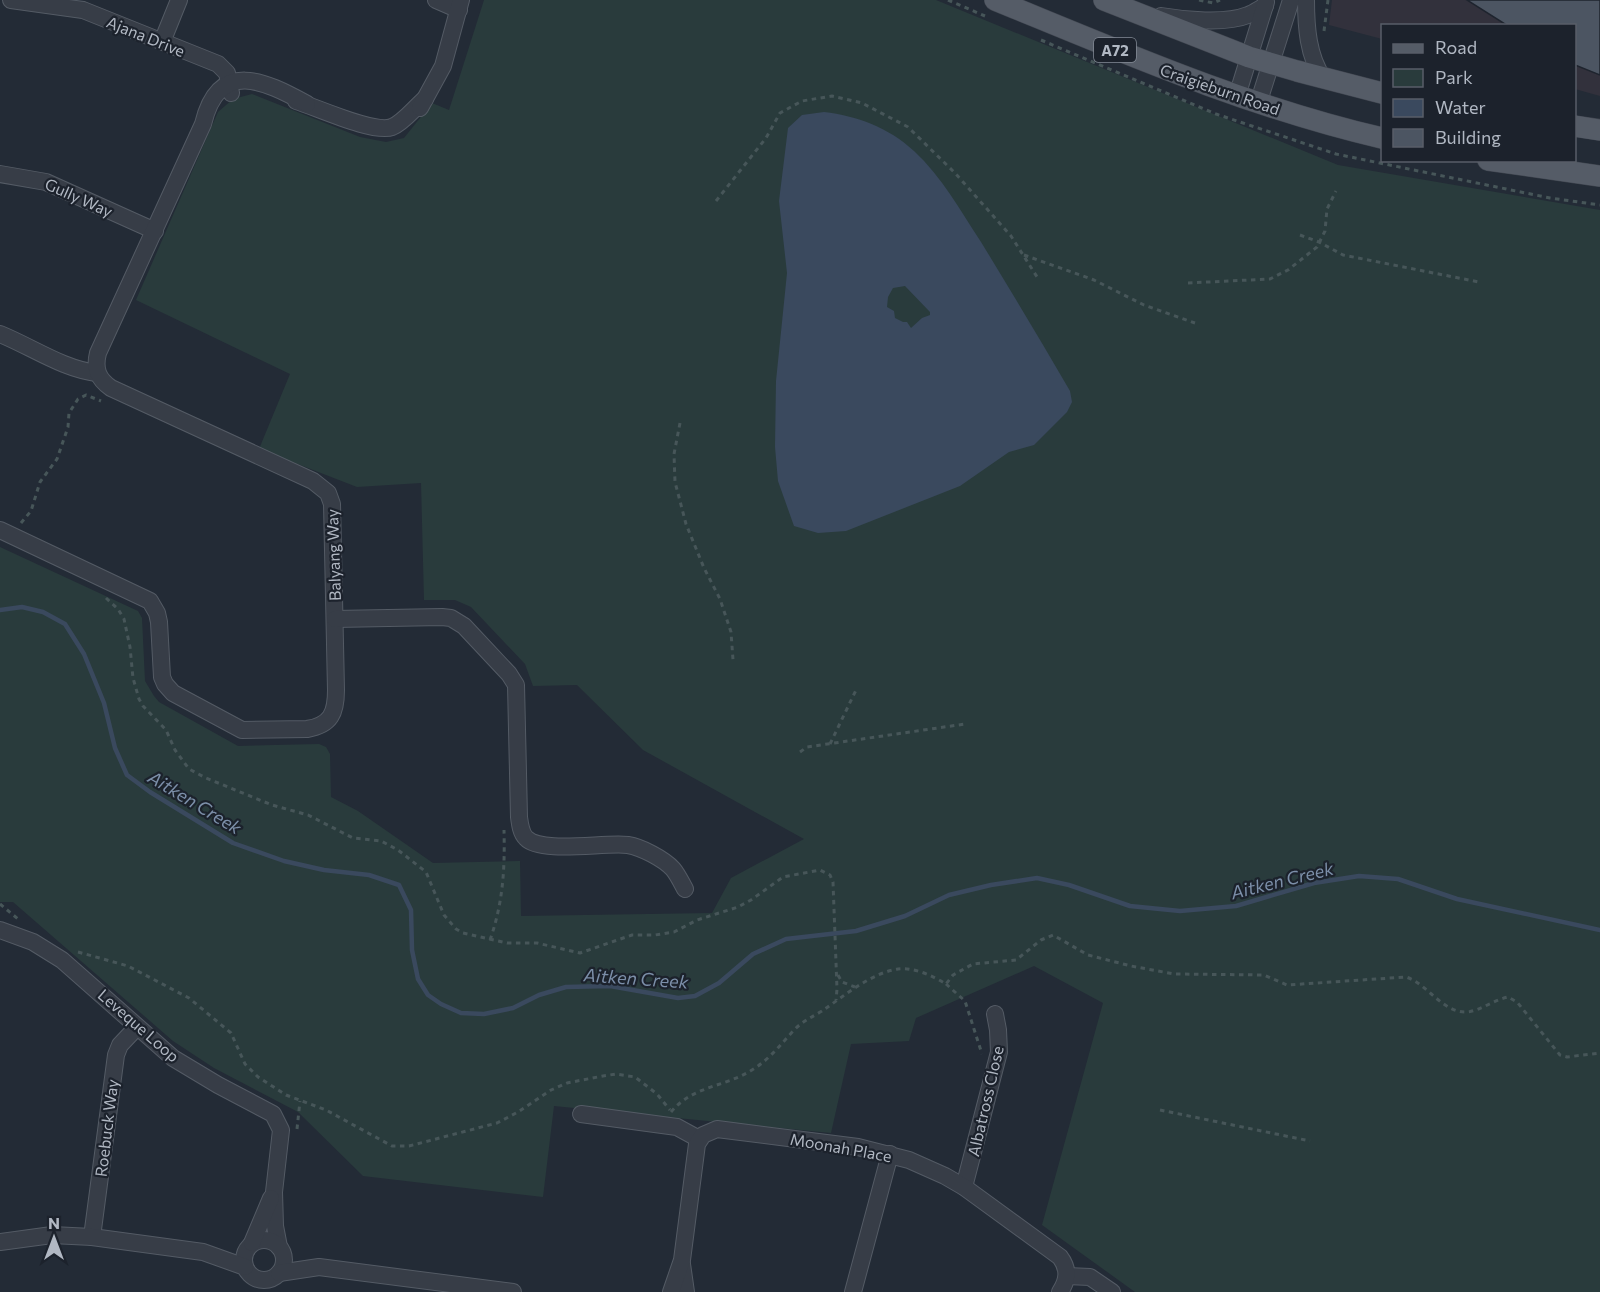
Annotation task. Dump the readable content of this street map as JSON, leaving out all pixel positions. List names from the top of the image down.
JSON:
{
  "streets": {
    "main road": ["A72", "Craigieburn Road"],
    "street": [
      "Ajana Drive",
      "Gully Way",
      "Balyang Way",
      "Leveque Loop",
      "Albatross Close",
      "Roebuck Way",
      "Moonah Place"
    ]
  },
  "crossings": [
    ["Leveque Loop", "Roebuck Way"],
    ["Albatross Close", "Moonah Place"]
  ],
  "water": ["Aitken Creek"],
  "legend": [
    "Road",
    "Park",
    "Water",
    "Building"
  ],
  "north": "top"
}
